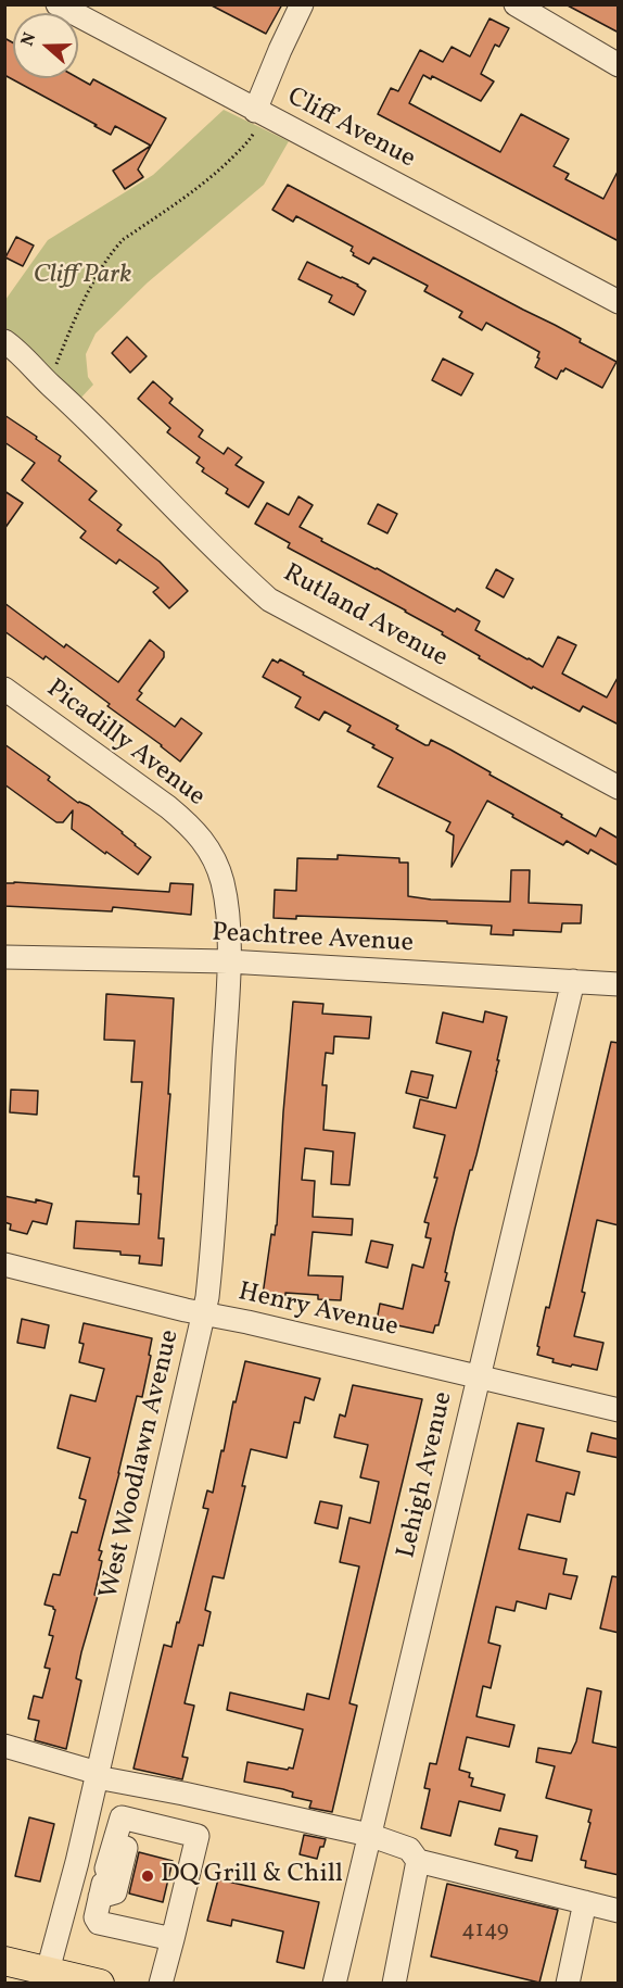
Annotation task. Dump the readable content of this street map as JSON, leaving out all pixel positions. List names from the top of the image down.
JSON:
{
  "streets": {
    "street": [
      "Cliff Avenue",
      "Rutland Avenue",
      "Picadilly Avenue",
      "Peachtree Avenue",
      "Henry Avenue",
      "West Woodlawn Avenue",
      "Lehigh Avenue"
    ]
  },
  "crossings": [
    ["Picadilly Avenue", "Peachtree Avenue"],
    ["Picadilly Avenue", "West Woodlawn Avenue"],
    ["Peachtree Avenue", "West Woodlawn Avenue"],
    ["Peachtree Avenue", "Lehigh Avenue"],
    ["Henry Avenue", "West Woodlawn Avenue"],
    ["Henry Avenue", "Lehigh Avenue"]
  ],
  "parks": ["Cliff Park"],
  "places": ["DQ Grill & Chill"],
  "house_numbers": ["4149"],
  "north": "left"
}
